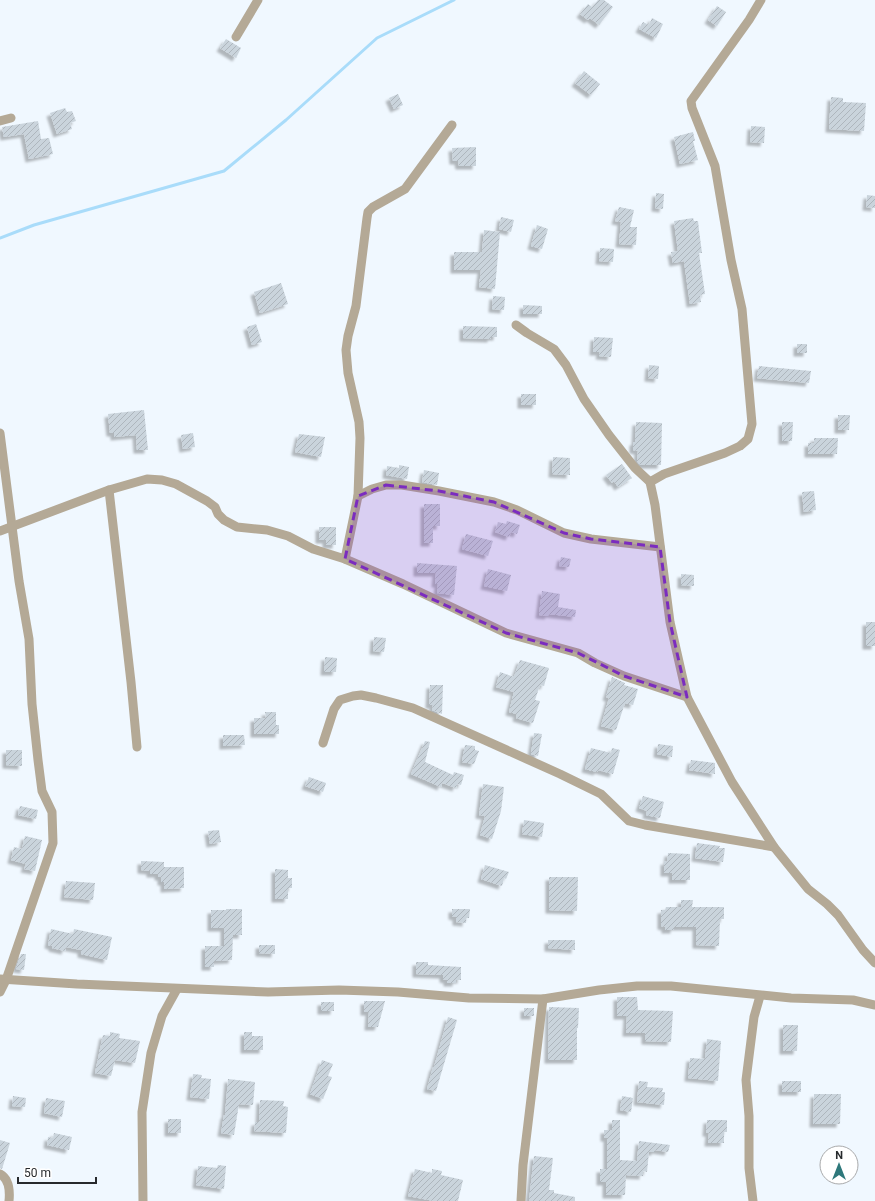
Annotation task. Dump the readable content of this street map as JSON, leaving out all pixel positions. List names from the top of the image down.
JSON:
{
  "scale_bar": "50 m",
  "north": "top"
}
